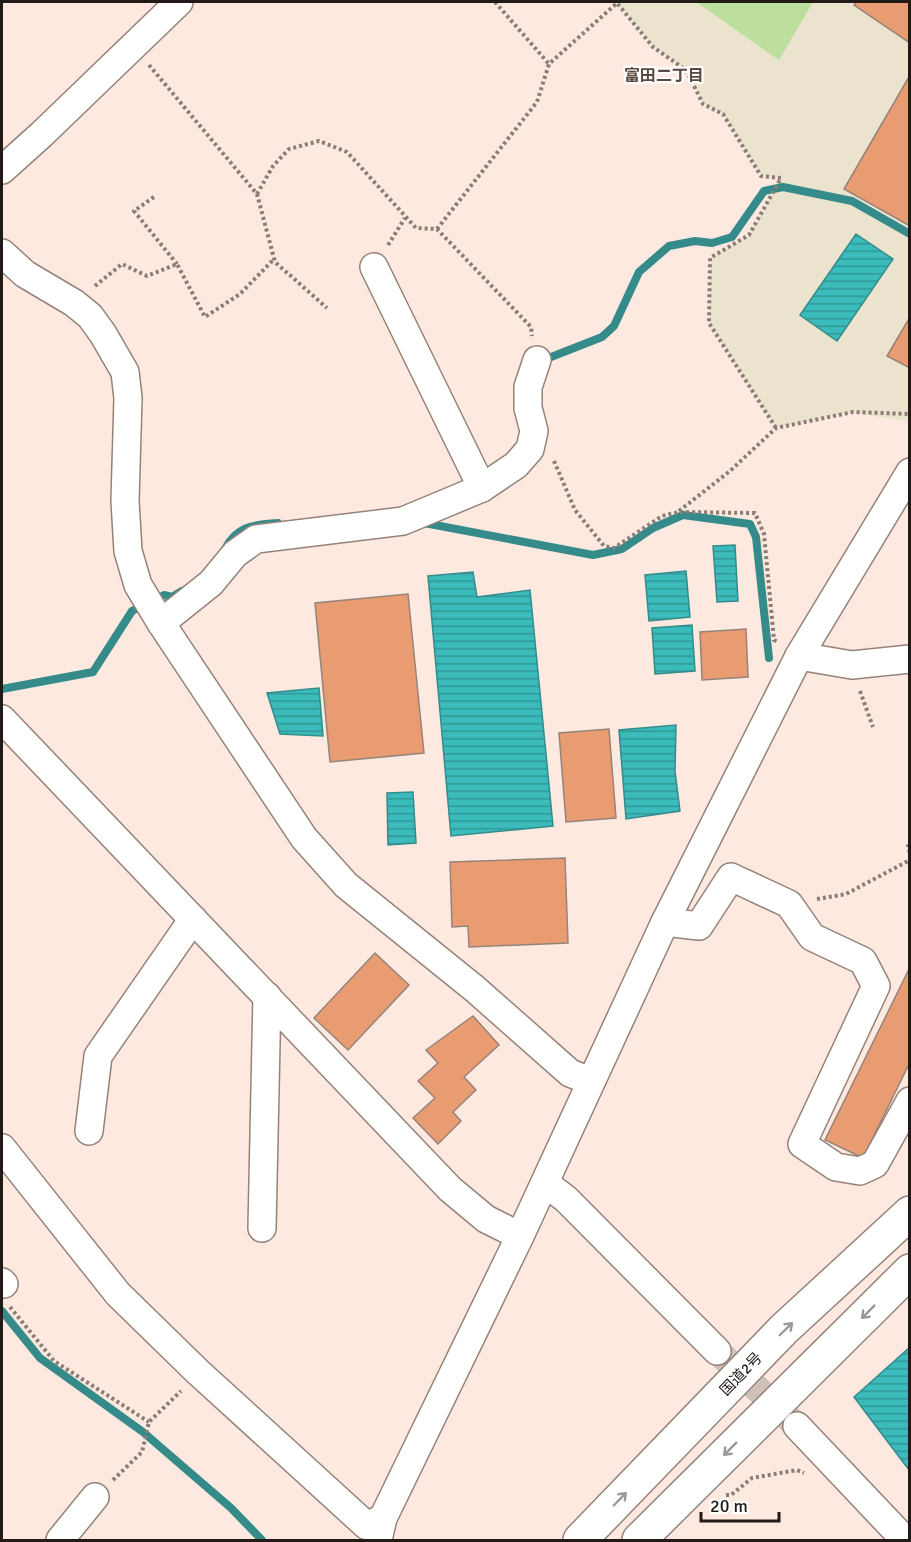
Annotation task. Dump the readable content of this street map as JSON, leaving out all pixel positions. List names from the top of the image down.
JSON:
{
  "streets": {
    "highway": ["国道2号"]
  },
  "districts": ["富田二丁目"],
  "scale_bar": "20 m"
}
